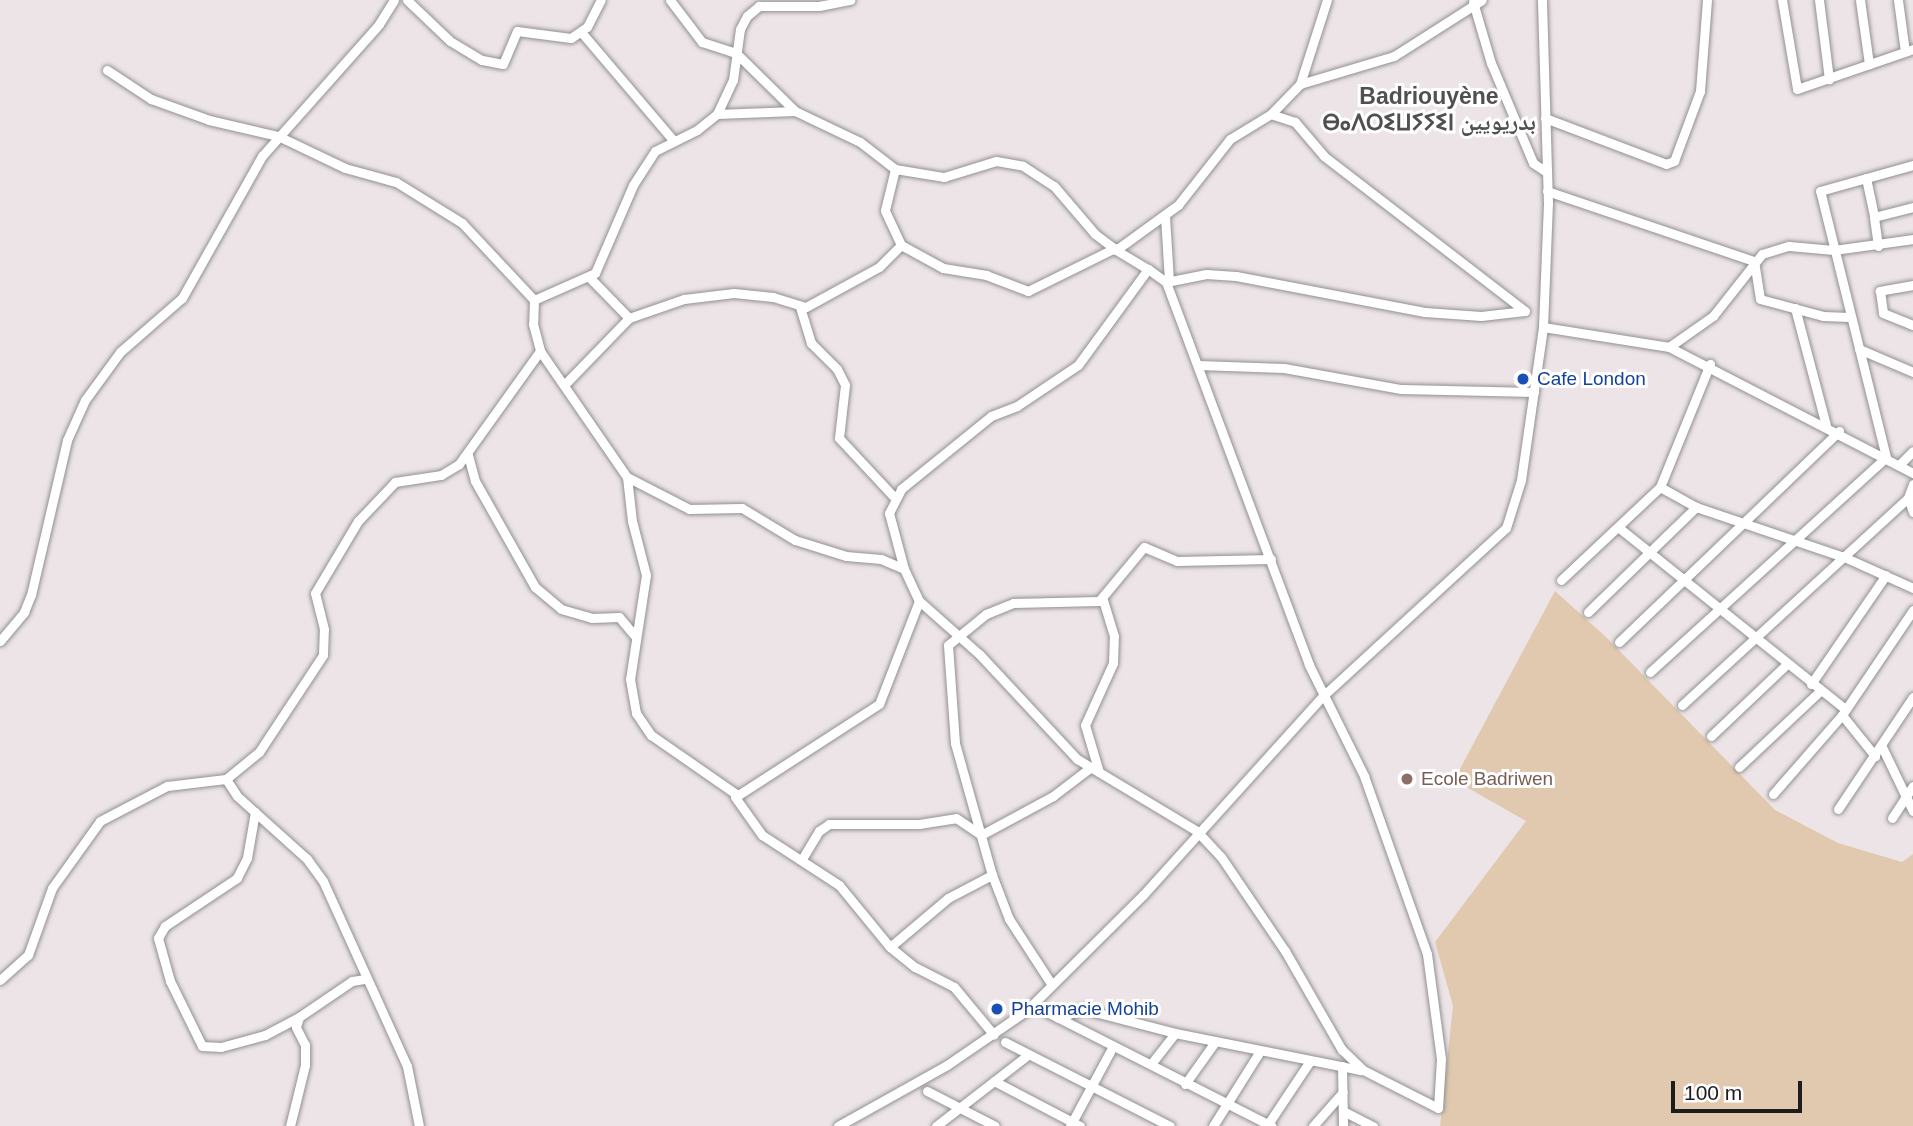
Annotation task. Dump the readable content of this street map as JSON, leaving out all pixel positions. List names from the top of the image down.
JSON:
{
  "districts": ["Badriouyène ⴱⴰⴷⵔⵉⵡⵢⵢⵉⵏ بدريويين"],
  "places": ["Cafe London", "Ecole Badriwen", "Pharmacie Mohib"],
  "scale_bar": "100 m"
}
